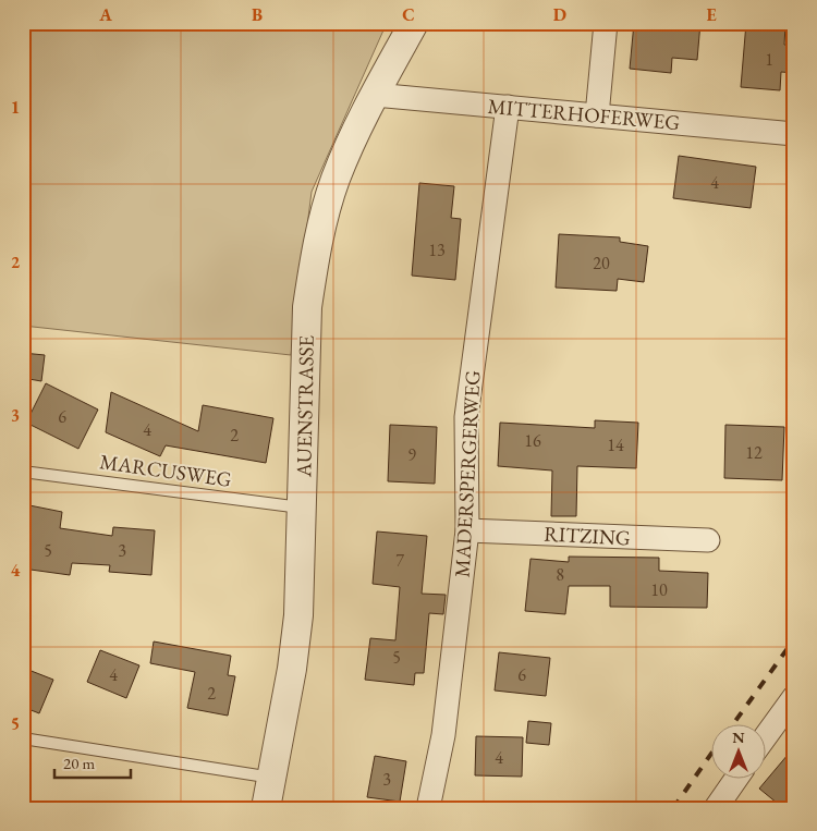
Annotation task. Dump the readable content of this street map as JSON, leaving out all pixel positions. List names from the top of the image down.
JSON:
{
  "streets": {
    "street": [
      "MITTERHOFERWEG",
      "AUENSTRASSE",
      "MADERSPERGERWEG",
      "RITZING"
    ],
    "lane": ["MARCUSWEG"]
  },
  "crossings": [
    ["MITTERHOFERWEG", "AUENSTRASSE"],
    ["MITTERHOFERWEG", "MADERSPERGERWEG"],
    ["AUENSTRASSE", "MARCUSWEG"],
    ["MADERSPERGERWEG", "RITZING"]
  ],
  "house_numbers": [
    "1",
    "4",
    "13",
    "20",
    "6",
    "4",
    "2",
    "16",
    "14",
    "12",
    "9",
    "5",
    "3",
    "7",
    "8",
    "10",
    "5",
    "4",
    "6",
    "2",
    "4",
    "3"
  ],
  "scale_bar": "20 m",
  "north": "top",
  "grid": {
    "columns": [
      "A",
      "B",
      "C",
      "D",
      "E"
    ],
    "rows": [
      "1",
      "2",
      "3",
      "4",
      "5"
    ]
  }
}
